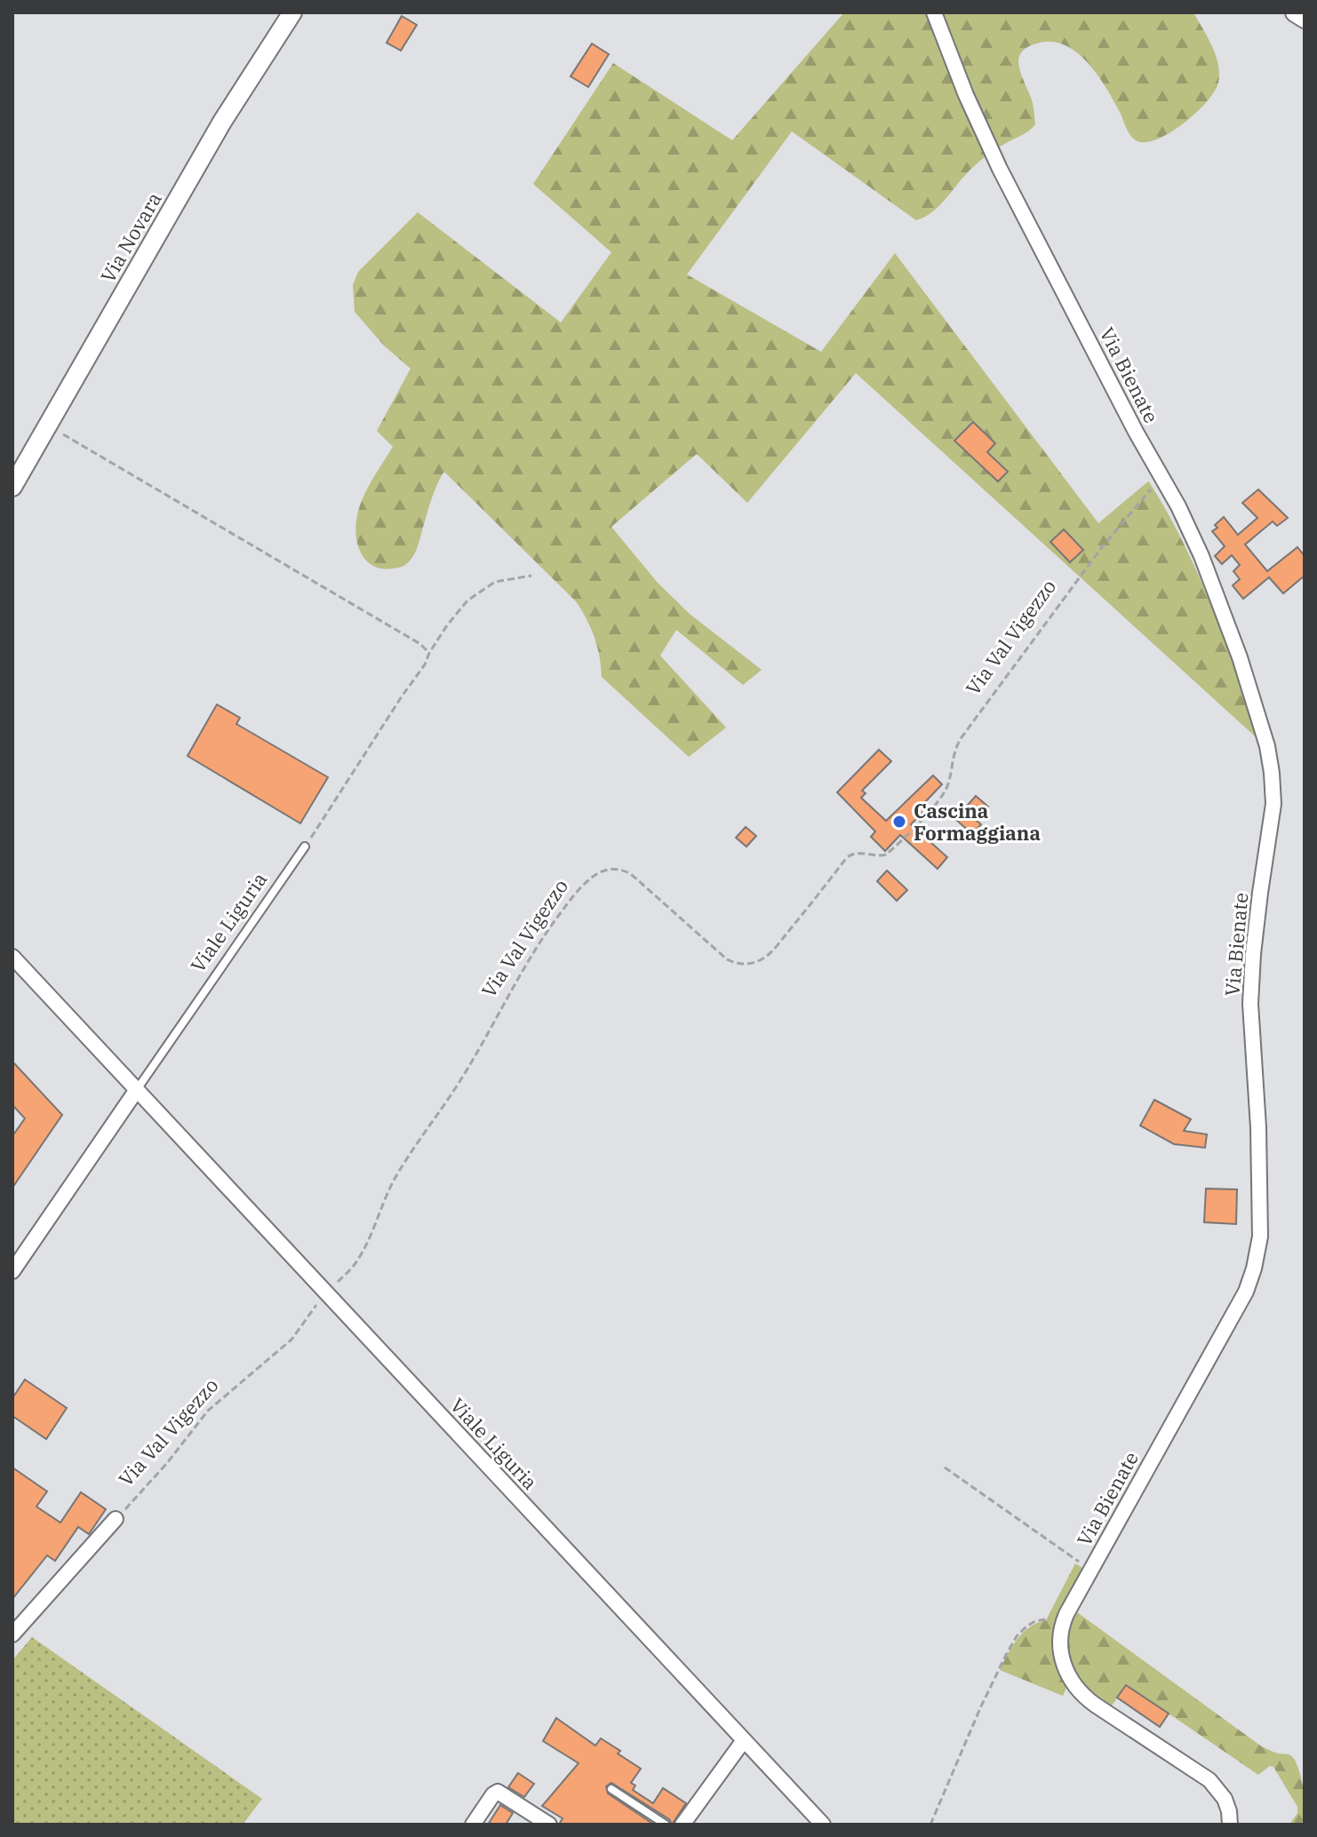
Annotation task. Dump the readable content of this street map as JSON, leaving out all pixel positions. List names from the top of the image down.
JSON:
{
  "streets": {
    "street": ["Via Novara", "Via Bienate", "Viale Liguria"],
    "path": ["Via Val Vigezzo"]
  },
  "crossings": [
    ["Via Bienate", "Via Val Vigezzo"],
    ["Via Val Vigezzo", "Viale Liguria"]
  ],
  "places": ["Cascina Formaggiana"]
}
